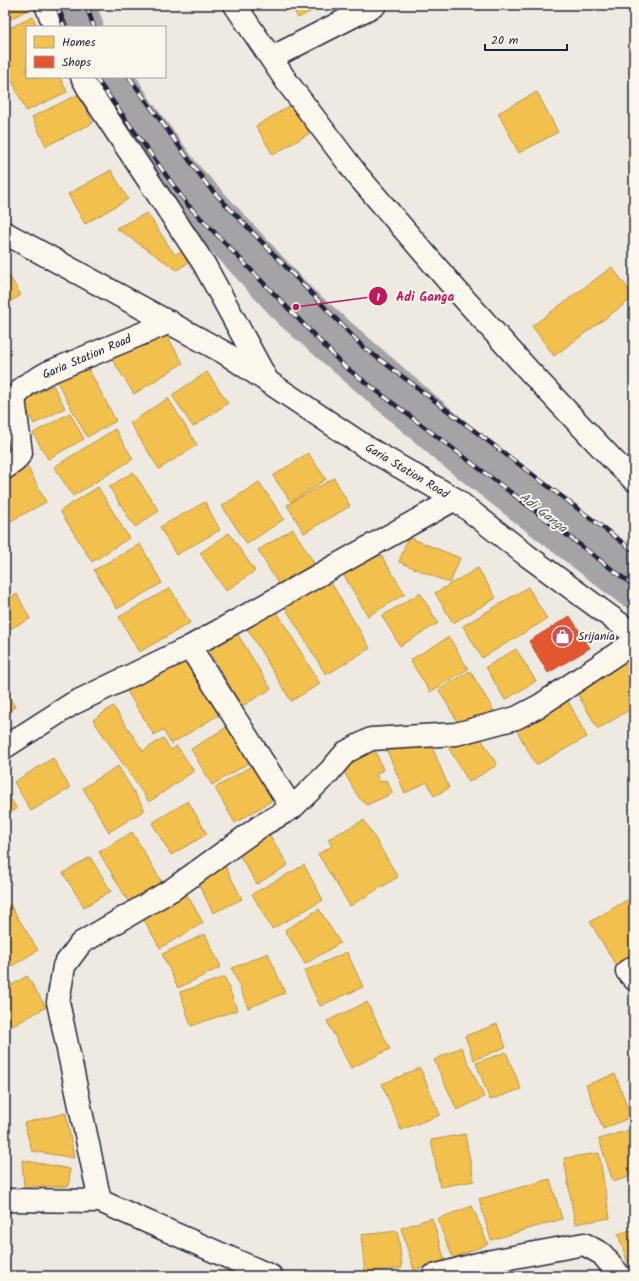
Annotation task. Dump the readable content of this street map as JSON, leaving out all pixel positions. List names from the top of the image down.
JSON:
{
  "streets": {
    "street": ["Garia Station Road"]
  },
  "water": ["Adi Ganga"],
  "places": {
    "other": ["Adi Ganga"],
    "shop": ["Srijania"]
  },
  "legend": ["Homes", "Shops"],
  "scale_bar": "20 m"
}
